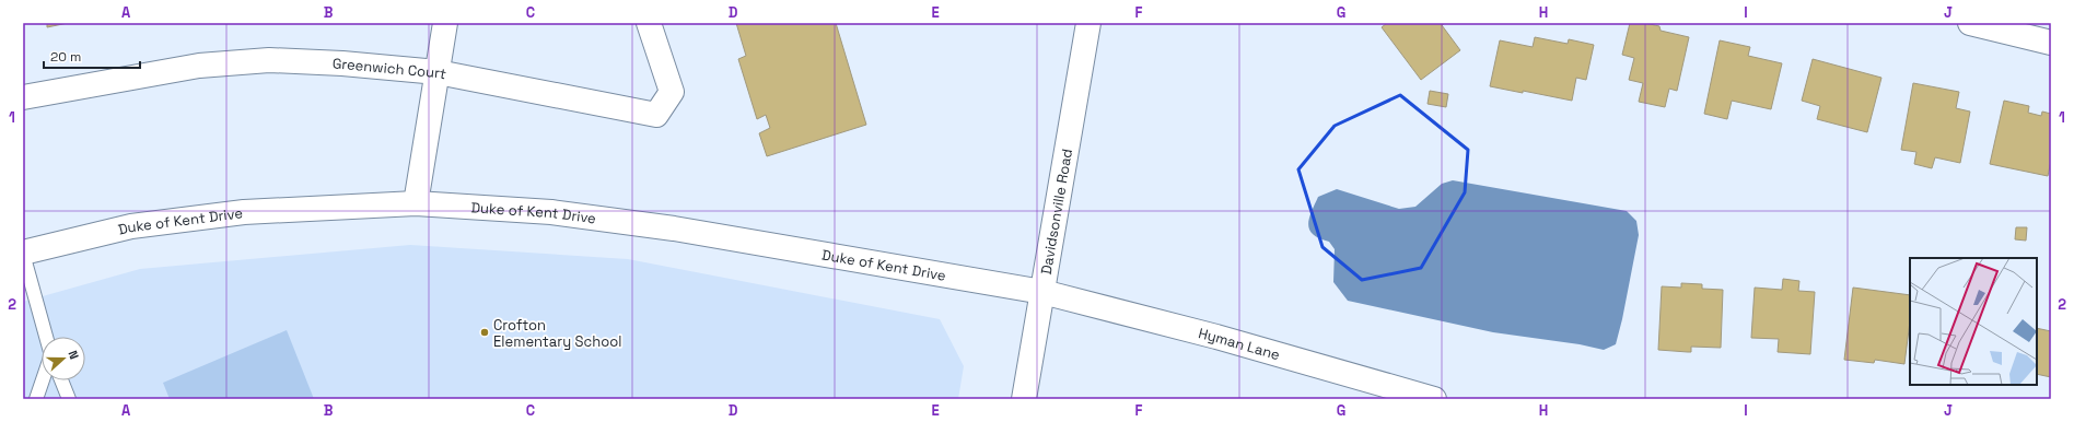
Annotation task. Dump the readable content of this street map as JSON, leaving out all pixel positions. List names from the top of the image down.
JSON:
{
  "streets": {
    "street": [
      "Greenwich Court",
      "Davidsonville Road",
      "Duke of Kent Drive",
      "Hyman Lane"
    ]
  },
  "crossings": [
    ["Davidsonville Road", "Duke of Kent Drive"],
    ["Davidsonville Road", "Hyman Lane"],
    ["Duke of Kent Drive", "Hyman Lane"]
  ],
  "places": ["Crofton Elementary School"],
  "scale_bar": "20 m",
  "north": "right",
  "grid": {
    "columns": [
      "A",
      "B",
      "C",
      "D",
      "E",
      "F",
      "G",
      "H",
      "I",
      "J"
    ],
    "rows": ["1", "2"]
  }
}
